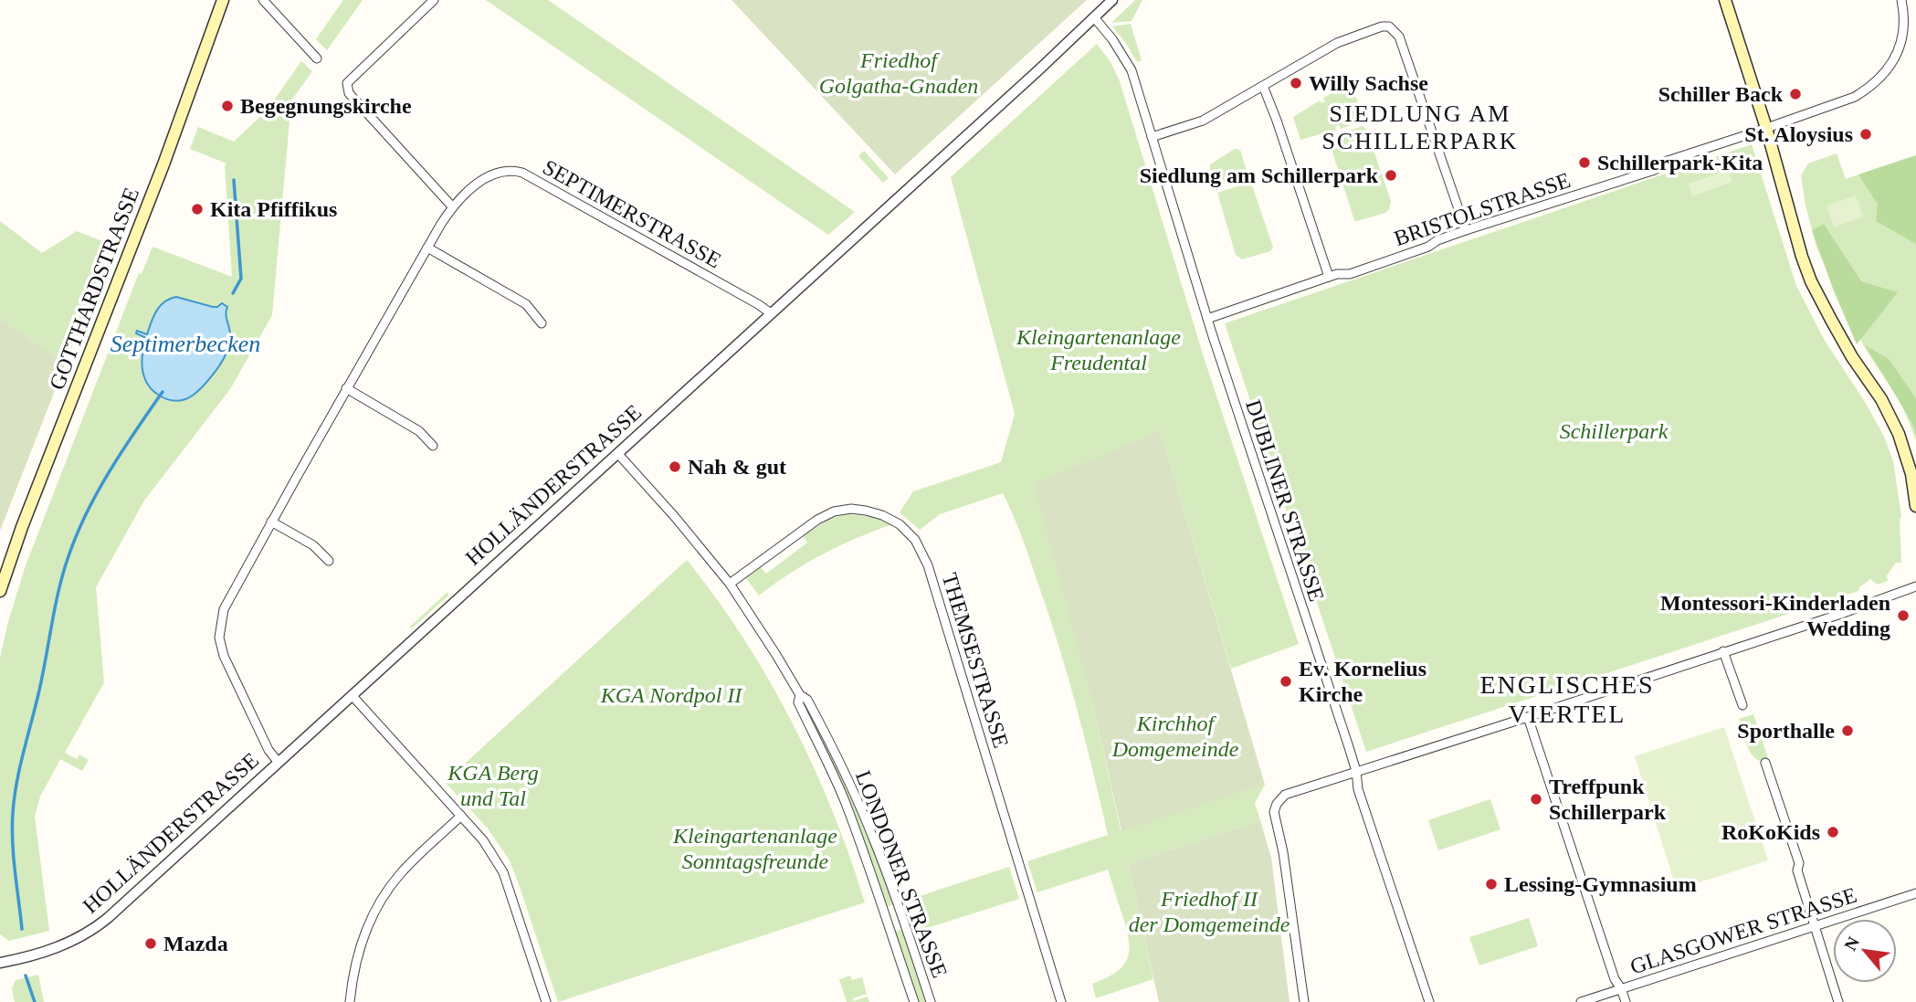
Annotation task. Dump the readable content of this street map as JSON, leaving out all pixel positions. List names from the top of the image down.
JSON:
{
  "streets": {
    "main road": ["GOTTHARDSTRASSE"],
    "street": [
      "BRISTOLSTRASSE",
      "SEPTIMERSTRASSE",
      "HOLLÄNDERSTRASSE",
      "DUBLINER STRASSE",
      "THEMSESTRASSE",
      "LONDONER STRASSE",
      "GLASGOWER STRASSE"
    ]
  },
  "crossings": [
    ["BRISTOLSTRASSE", "DUBLINER STRASSE"],
    ["SEPTIMERSTRASSE", "HOLLÄNDERSTRASSE"],
    ["HOLLÄNDERSTRASSE", "DUBLINER STRASSE"],
    ["HOLLÄNDERSTRASSE", "LONDONER STRASSE"],
    ["THEMSESTRASSE", "LONDONER STRASSE"]
  ],
  "districts": ["SIEDLUNG AM SCHILLERPARK", "ENGLISCHES VIERTEL"],
  "water": ["Septimerbecken"],
  "parks": [
    "Friedhof Golgatha-Gnaden",
    "Kleingartenanlage Freudental",
    "Schillerpark",
    "KGA Nordpol II",
    "Kirchhof Domgemeinde",
    "KGA Berg und Tal",
    "Kleingartenanlage Sonntagsfreunde",
    "Friedhof II der Domgemeinde"
  ],
  "places": [
    "Willy Sachse",
    "Schiller Back",
    "Begegnungskirche",
    "St. Aloysius",
    "Schillerpark-Kita",
    "Siedlung am Schillerpark",
    "Kita Pfiffikus",
    "Nah & gut",
    "Montessori-Kinderladen Wedding",
    "Ev. Kornelius Kirche",
    "Sporthalle",
    "Treffpunk Schillerpark",
    "RoKoKids",
    "Lessing-Gymnasium",
    "Mazda"
  ],
  "north": "top left"
}
